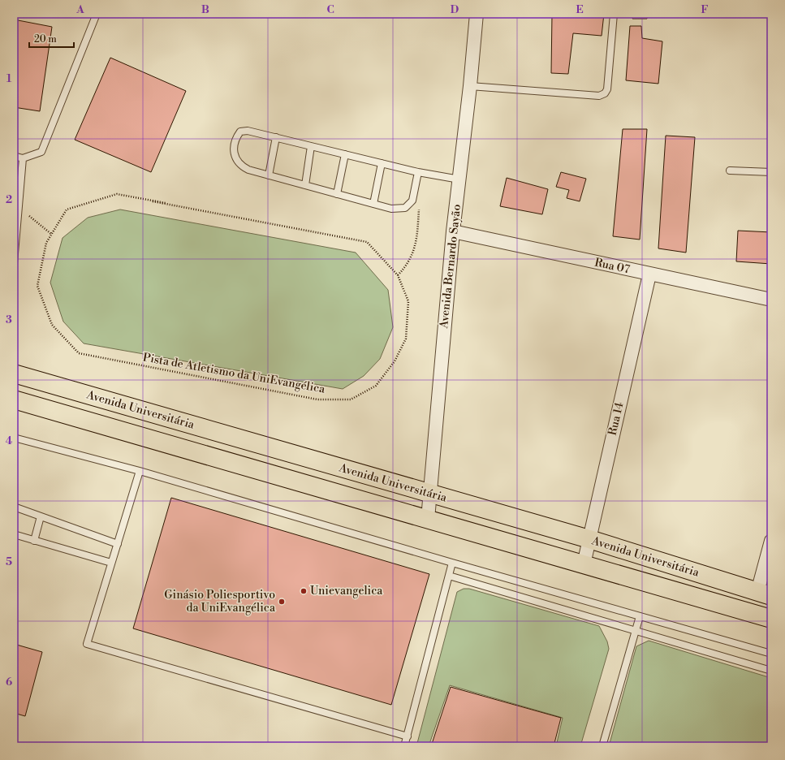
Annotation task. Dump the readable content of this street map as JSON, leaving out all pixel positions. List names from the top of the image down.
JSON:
{
  "streets": {
    "main road": ["Avenida Universitária"],
    "street": ["Avenida Bernardo Sayão", "Rua 07", "Rua 14"],
    "path": ["Pista de Atletismo da UniEvangélica"]
  },
  "crossings": [
    ["Avenida Bernardo Sayão", "Rua 07"],
    ["Avenida Bernardo Sayão", "Avenida Universitária"],
    ["Rua 07", "Rua 14"],
    ["Avenida Universitária", "Rua 14"]
  ],
  "places": ["Unievangelica", "Ginásio Poliesportivo da UniEvangélica"],
  "scale_bar": "20 m",
  "grid": {
    "columns": [
      "A",
      "B",
      "C",
      "D",
      "E",
      "F"
    ],
    "rows": [
      "1",
      "2",
      "3",
      "4",
      "5",
      "6"
    ]
  }
}
